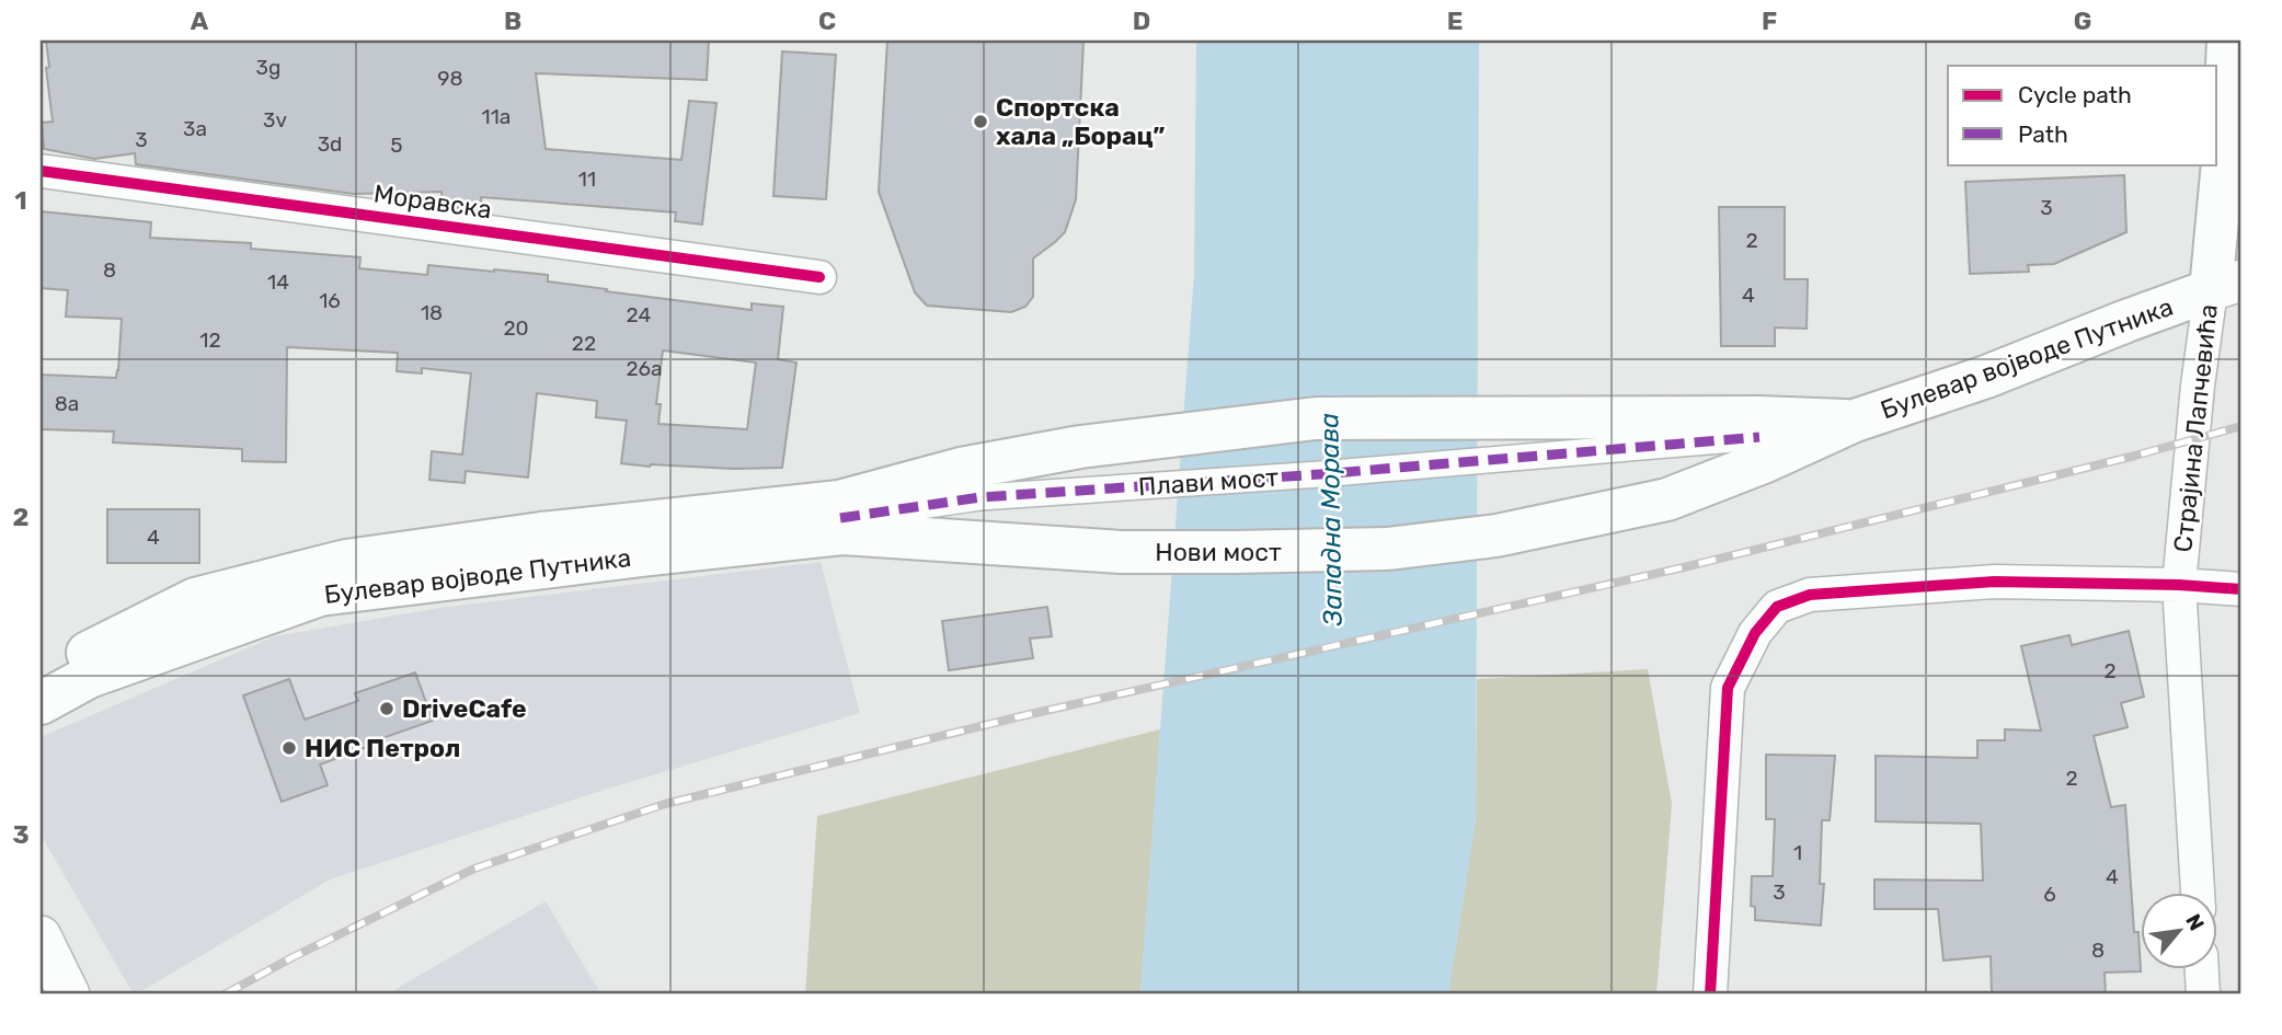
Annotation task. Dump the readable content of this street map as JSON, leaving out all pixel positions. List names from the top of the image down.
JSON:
{
  "streets": {
    "main road": ["Булевар војводе Путника", "Страјина Лапчевића", "Нови мост"],
    "street": ["Моравска", "Плави мост"]
  },
  "crossings": [
    ["Булевар војводе Путника", "Страјина Лапчевића"],
    ["Булевар војводе Путника", "Плави мост"],
    ["Булевар војводе Путника", "Нови мост"],
    ["Плави мост", "Нови мост"]
  ],
  "water": ["Западна Морава"],
  "places": ["Спортска хала „Борац”", "DriveCafe", "НИС Петрол"],
  "house_numbers": [
    "3g",
    "98",
    "11a",
    "3v",
    "3a",
    "3",
    "3d",
    "5",
    "11",
    "3",
    "2",
    "8",
    "14",
    "4",
    "16",
    "18",
    "24",
    "20",
    "12",
    "22",
    "26a",
    "8a",
    "4",
    "2",
    "2",
    "1",
    "4",
    "3",
    "6",
    "8"
  ],
  "legend": ["Cycle path", "Path"],
  "north": "top right",
  "grid": {
    "columns": [
      "A",
      "B",
      "C",
      "D",
      "E",
      "F",
      "G"
    ],
    "rows": ["1", "2", "3"]
  }
}
